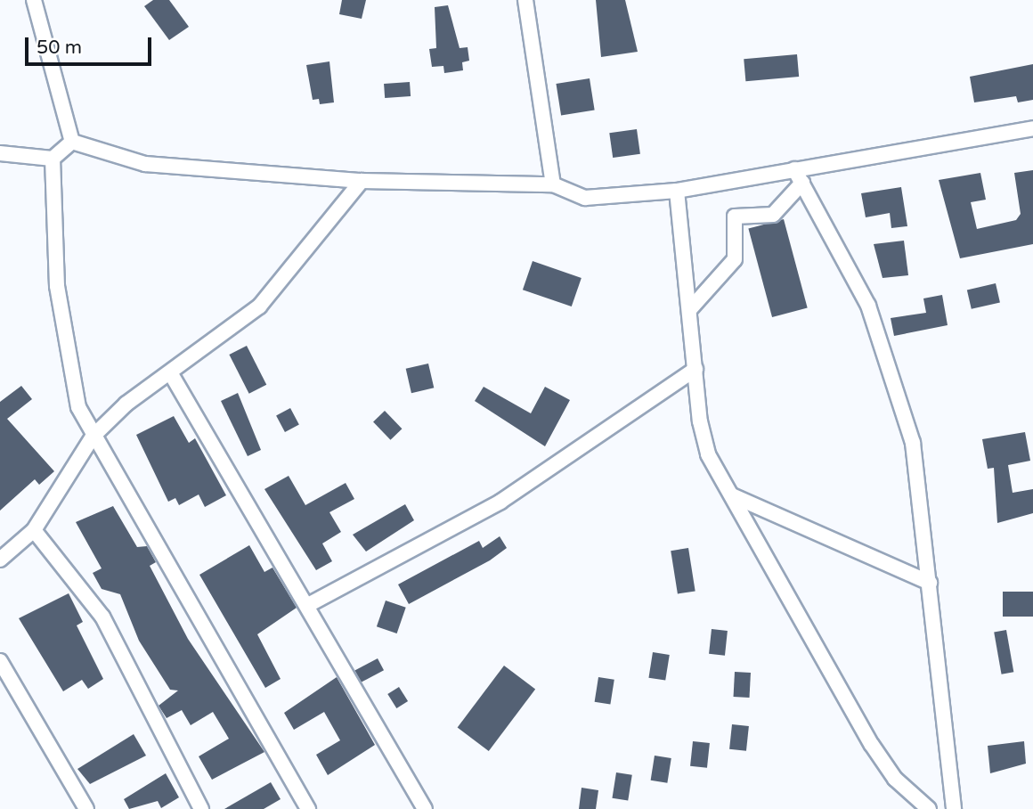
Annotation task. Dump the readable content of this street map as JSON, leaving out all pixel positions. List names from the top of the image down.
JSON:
{
  "scale_bar": "50 m"
}
